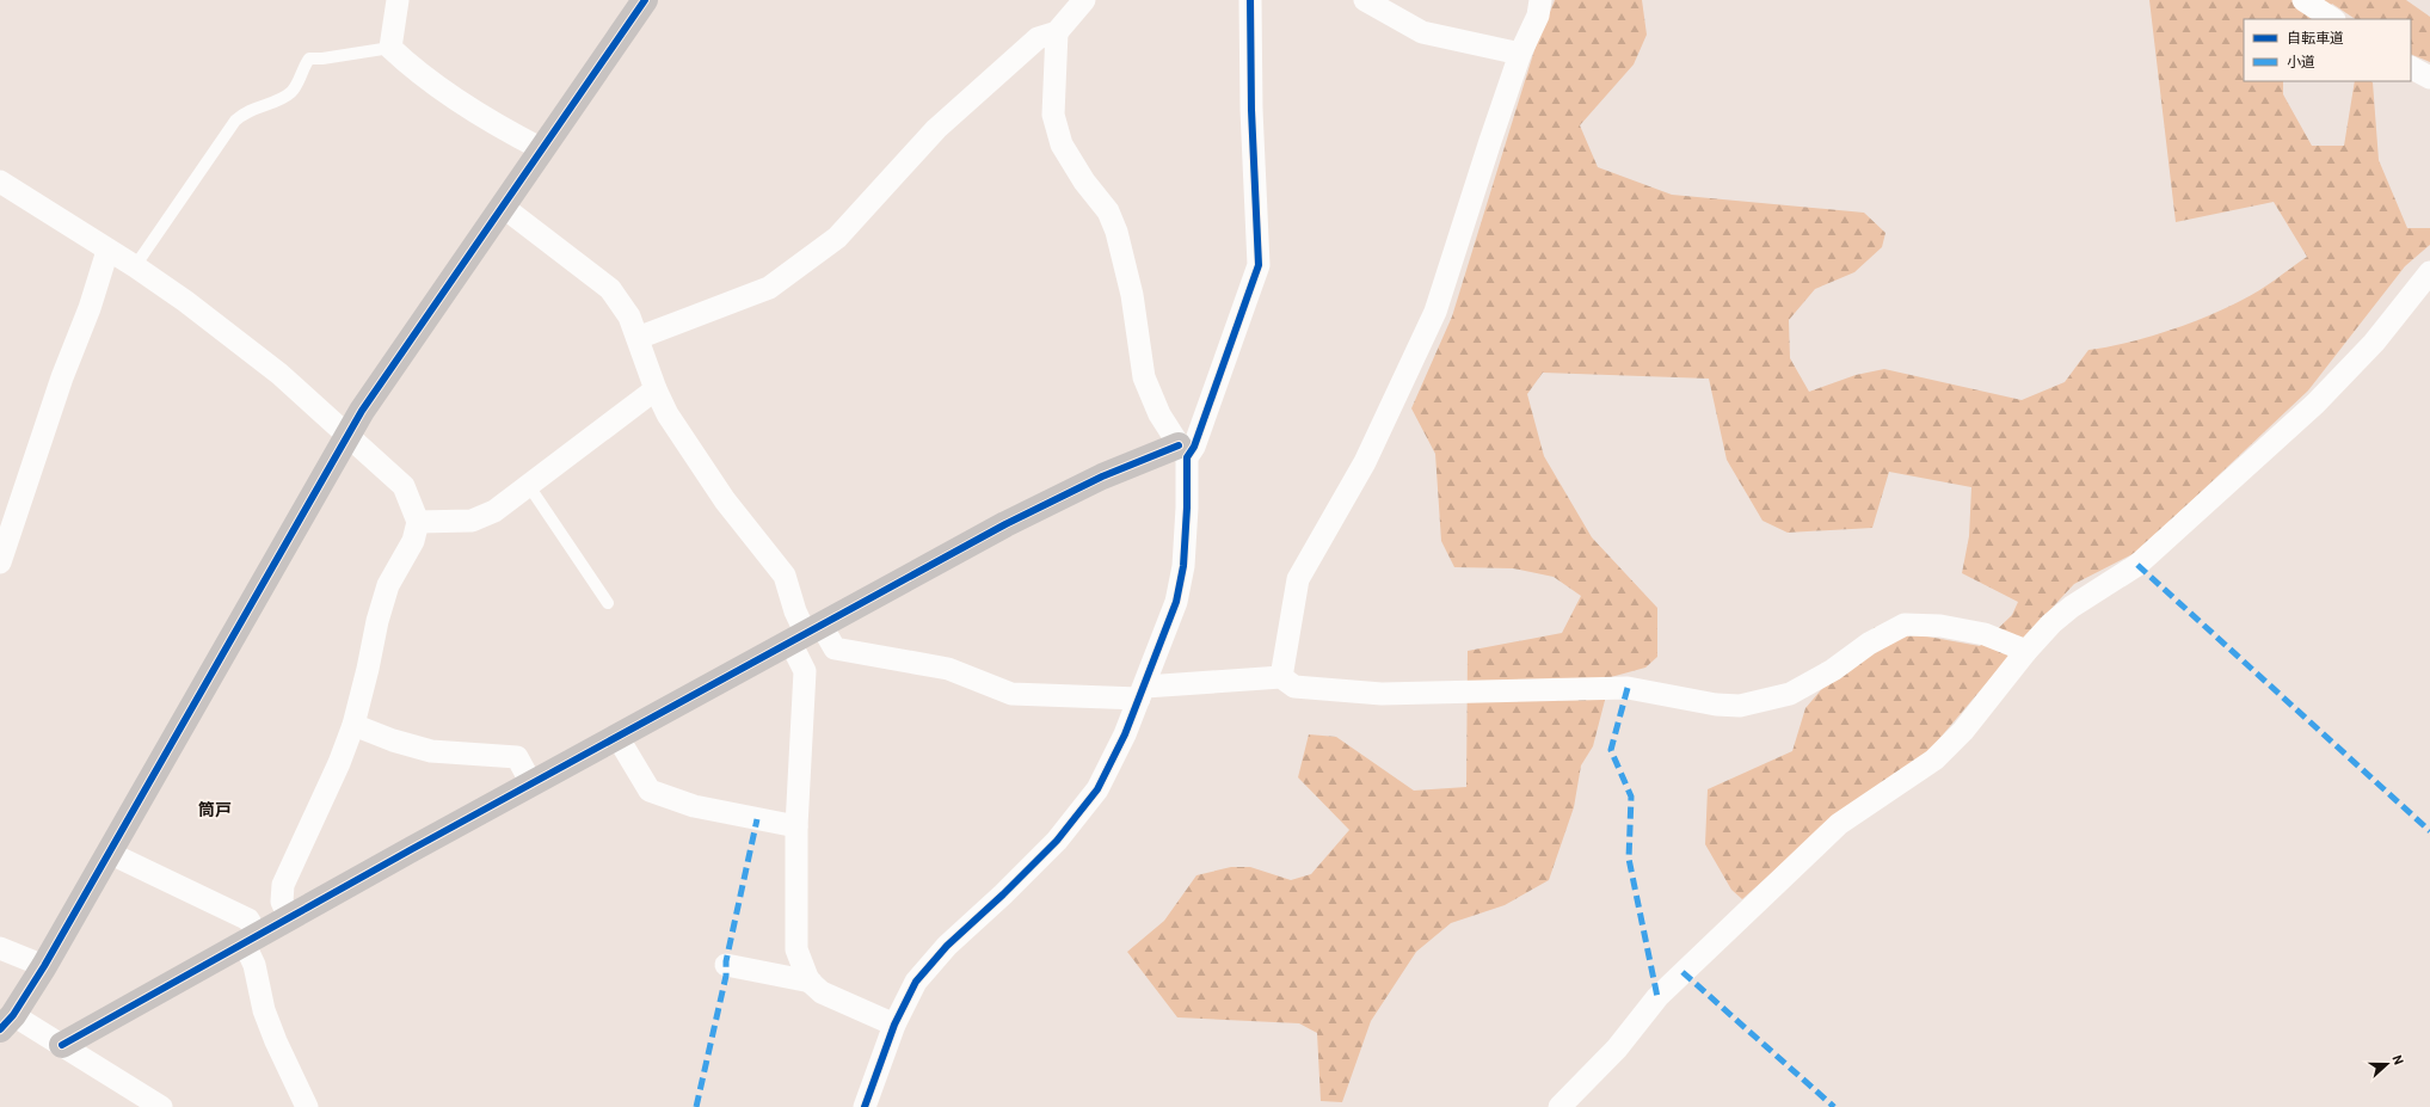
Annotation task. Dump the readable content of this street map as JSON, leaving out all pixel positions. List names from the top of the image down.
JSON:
{
  "districts": ["筒戸"],
  "legend": ["自転車道", "小道"],
  "north": "right"
}
